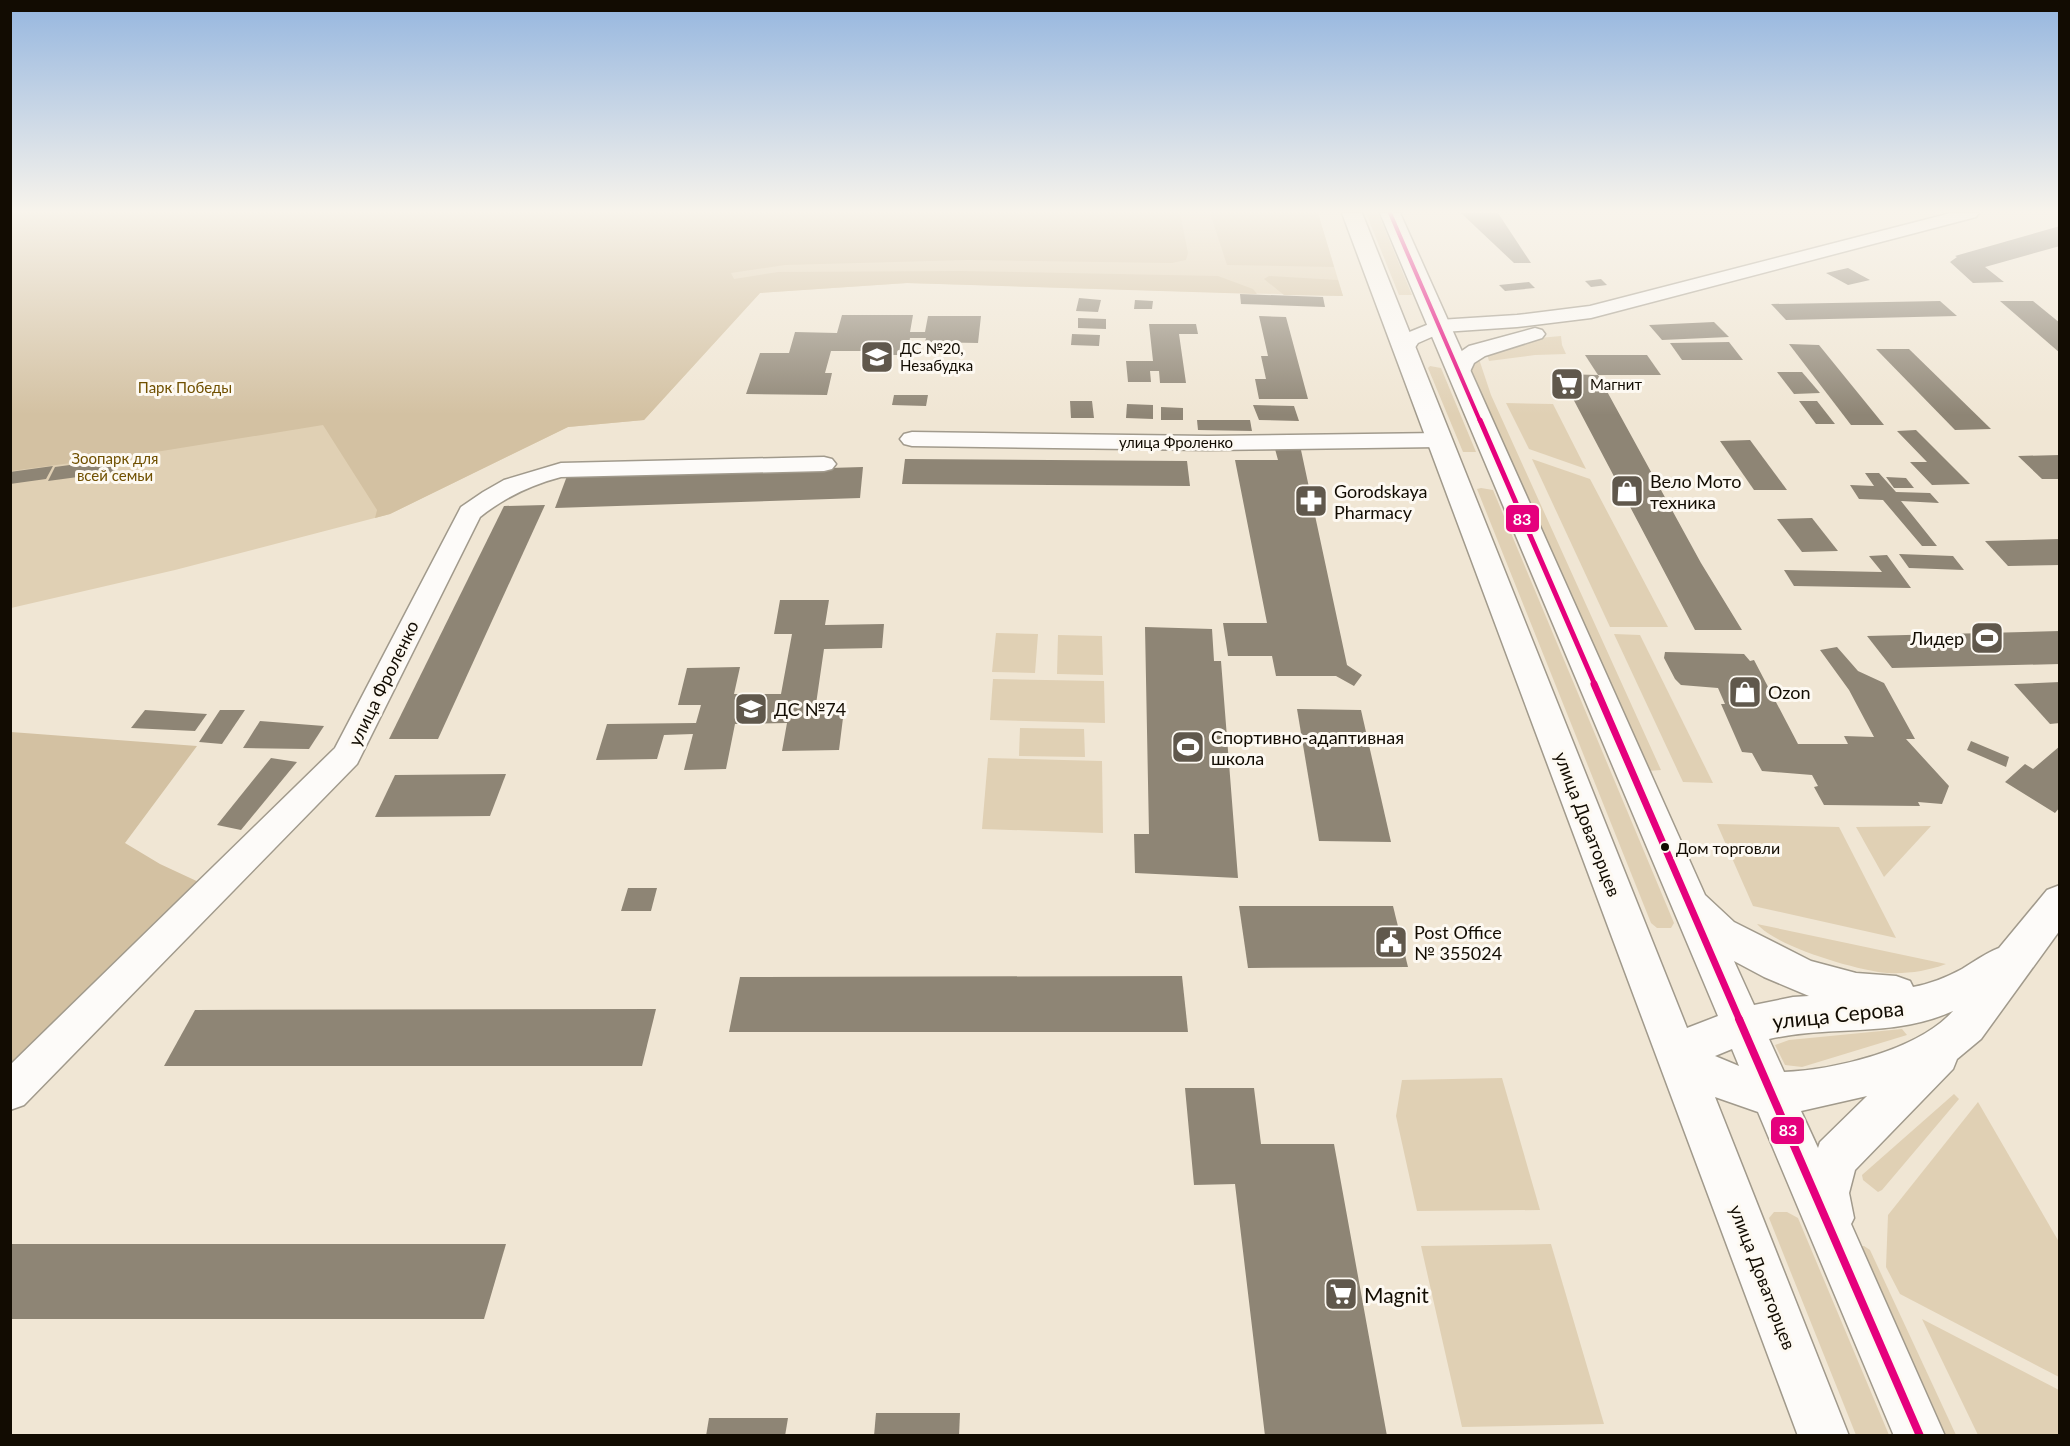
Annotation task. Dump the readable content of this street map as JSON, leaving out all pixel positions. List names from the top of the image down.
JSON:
{
  "streets": {
    "main road": ["улица Доваторцев", "улица Серова"],
    "street": ["улица Фроленко"]
  },
  "crossings": [
    ["улица Фроленко", "улица Доваторцев"],
    ["улица Доваторцев", "улица Серова"]
  ],
  "parks": ["Парк Победы", "Зоопарк для всей семьи"],
  "places": {
    "school or university": ["ДС №20, Незабудка", "ДС №74"],
    "supermarket": ["Магнит", "Magnit"],
    "shop": ["Вело Мото техника", "Ozon"],
    "pharmacy": ["Gorodskaya Pharmacy"],
    "sports": ["Лидер", "Спортивно-адаптивная школа"],
    "other": ["Дом торговли"],
    "public building": ["Post Office № 355024"]
  },
  "lines": ["transit line 83"]
}
